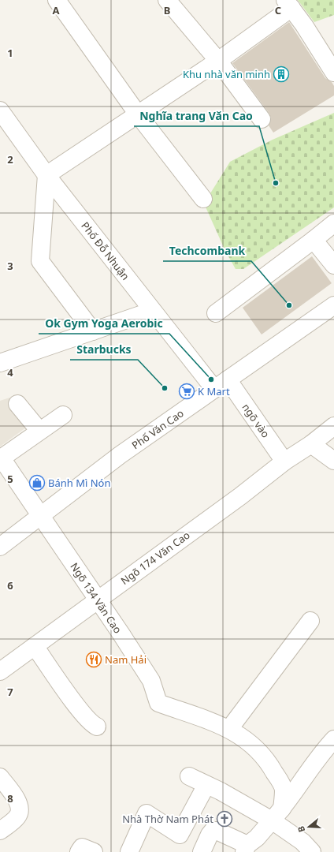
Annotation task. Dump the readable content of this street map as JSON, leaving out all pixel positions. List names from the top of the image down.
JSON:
{
  "streets": {
    "street": [
      "Phố Đỗ Nhuận",
      "ngõ vào",
      "Phố Văn Cao",
      "Ngõ 174 Văn Cao",
      "Ngõ 134 Văn Cao"
    ]
  },
  "crossings": [
    ["Phố Đỗ Nhuận", "ngõ vào"],
    ["Phố Đỗ Nhuận", "Phố Văn Cao"],
    ["ngõ vào", "Phố Văn Cao"],
    ["ngõ vào", "Ngõ 174 Văn Cao"],
    ["Phố Văn Cao", "Ngõ 134 Văn Cao"],
    ["Ngõ 174 Văn Cao", "Ngõ 134 Văn Cao"]
  ],
  "places": {
    "building": ["Khu nhà văn minh"],
    "other": [
      "Nghĩa trang Văn Cao",
      "Techcombank",
      "Ok Gym Yoga Aerobic",
      "Starbucks"
    ],
    "supermarket": ["K Mart"],
    "shop": ["Bánh Mì Nón"],
    "restaurant": ["Nam Hải"],
    "church": ["Nhà Thờ Nam Phát"]
  },
  "north": "left",
  "grid": {
    "columns": ["A", "B", "C"],
    "rows": [
      "1",
      "2",
      "3",
      "4",
      "5",
      "6",
      "7",
      "8"
    ]
  }
}
